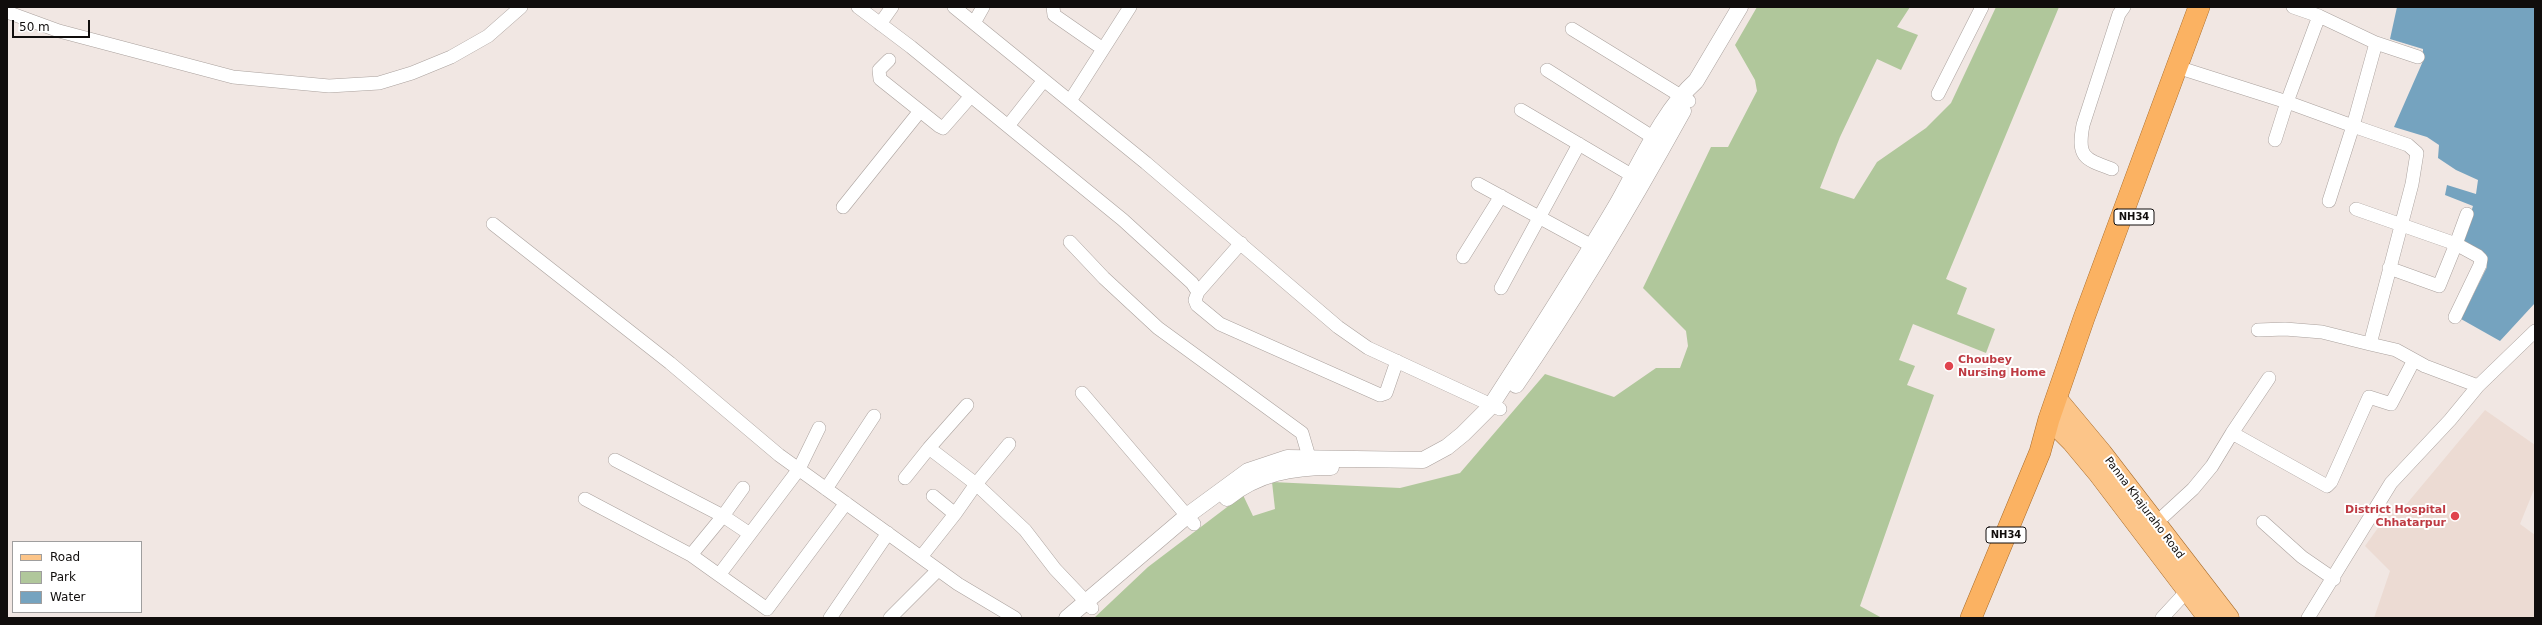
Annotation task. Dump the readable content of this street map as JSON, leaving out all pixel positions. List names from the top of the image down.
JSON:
{
  "streets": {
    "highway": ["NH34"],
    "main road": ["Panna Khajuraho Road"]
  },
  "crossings": [
    ["NH34", "Panna Khajuraho Road"]
  ],
  "places": ["Choubey Nursing Home", "District Hospital Chhatarpur"],
  "legend": ["Road", "Park", "Water"],
  "scale_bar": "50 m"
}
